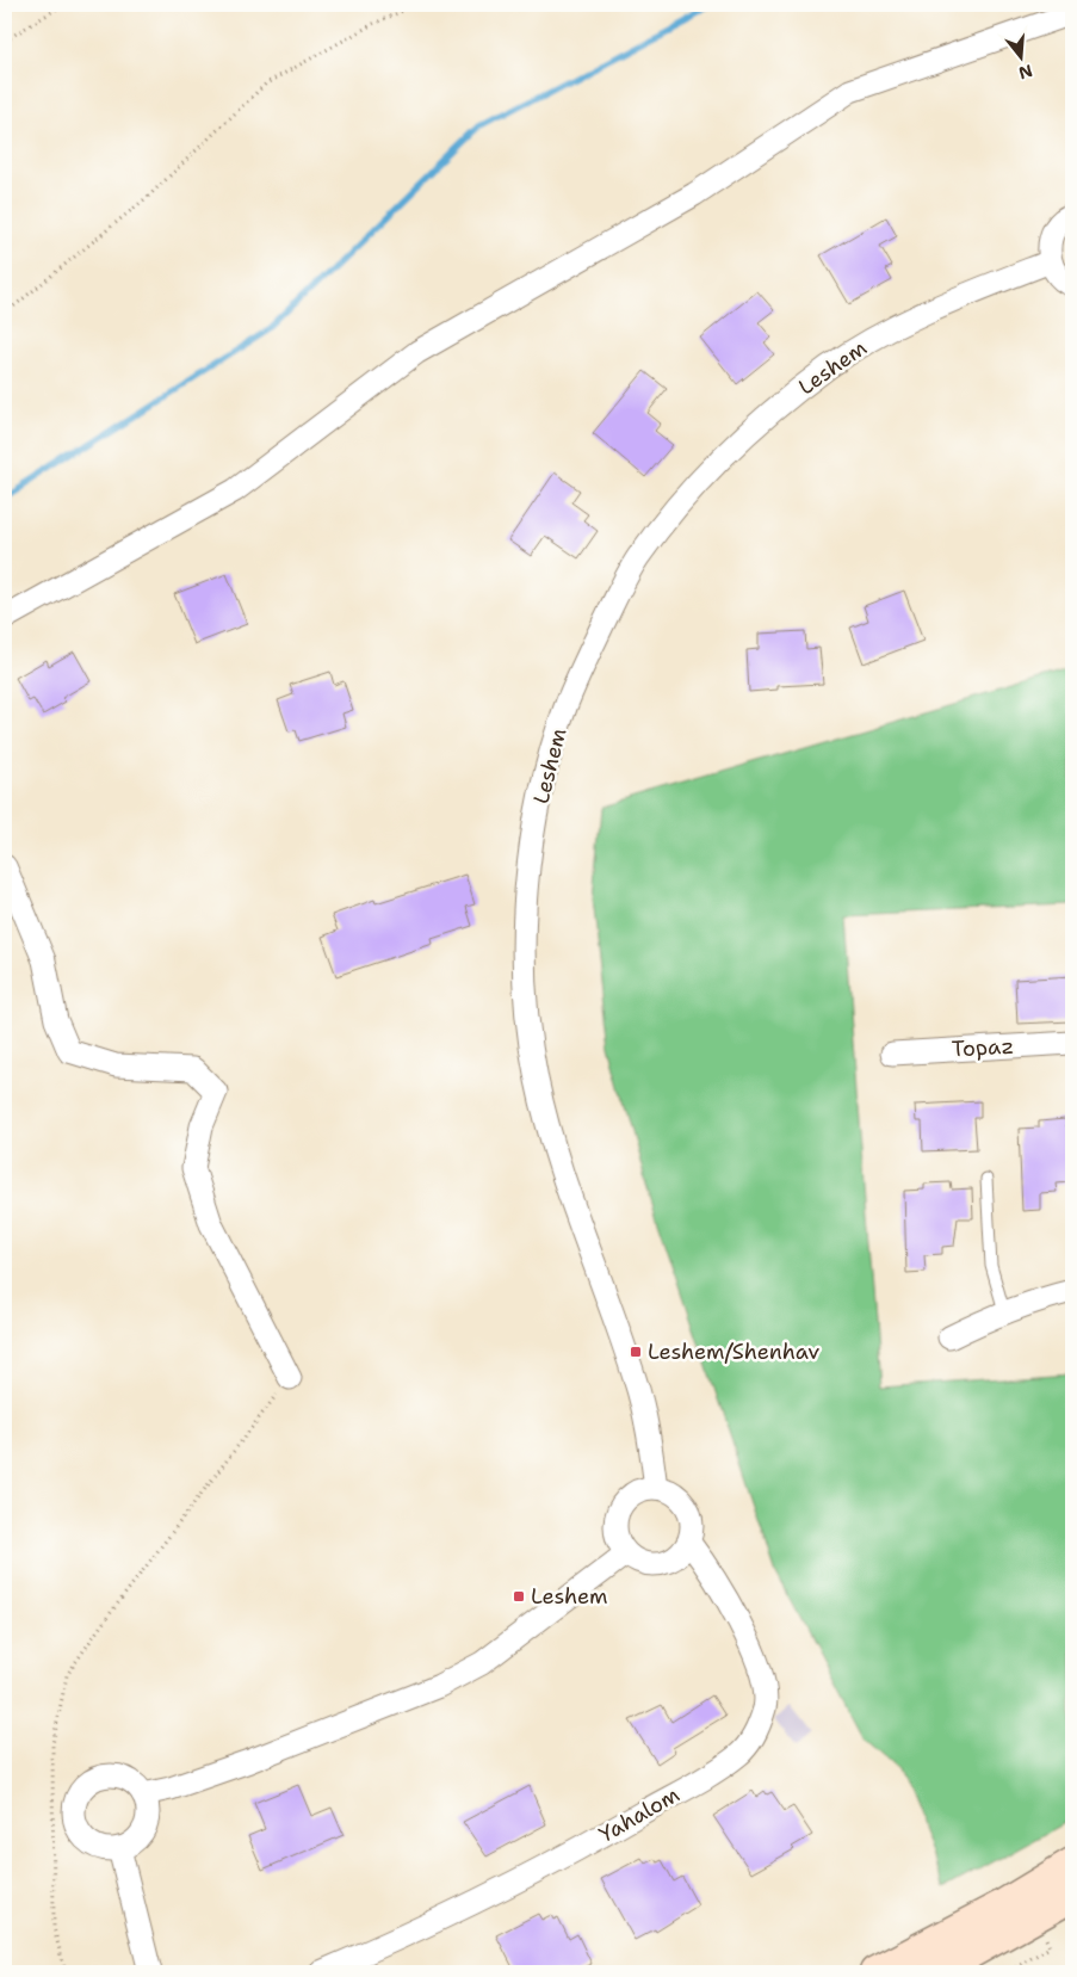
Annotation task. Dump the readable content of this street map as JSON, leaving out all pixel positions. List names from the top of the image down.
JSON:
{
  "streets": {
    "street": ["Leshem", "Topaz", "Yahalom"]
  },
  "crossings": [
    ["Leshem", "Yahalom"]
  ],
  "places": {
    "transit": ["Leshem/Shenhav", "Leshem"]
  },
  "north": "bottom"
}
